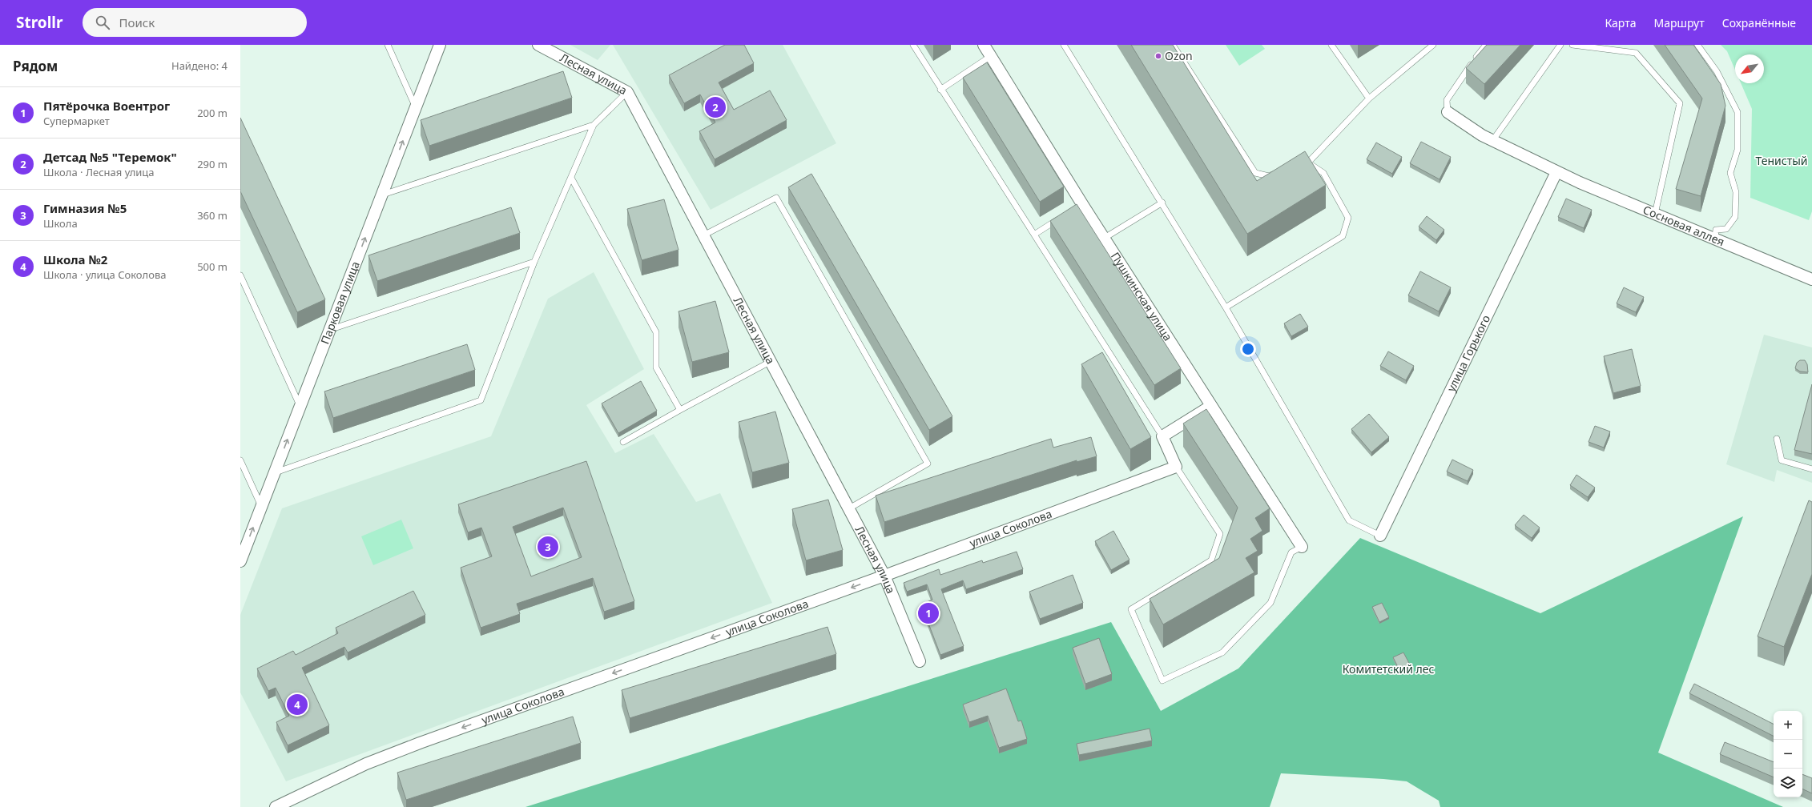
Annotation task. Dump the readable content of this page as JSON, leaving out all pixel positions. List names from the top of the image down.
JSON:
{
  "streets": {
    "street": [
      "Лесная улица",
      "Сосновая аллея",
      "Пушкинская улица",
      "Парковая улица",
      "улица Горького",
      "улица Соколова"
    ]
  },
  "crossings": [
    ["Лесная улица", "улица Соколова"],
    ["Сосновая аллея", "улица Горького"]
  ],
  "one_way": ["Парковая улица", "улица Соколова"],
  "parks": ["Тенистый", "Комитетский лес"],
  "places": ["Ozon"],
  "north": "bottom left",
  "page": {
    "header": "Strollr",
    "search": "Поиск",
    "nav": ["Карта", "Маршрут", "Сохранённые"],
    "heading": ["Рядом", "Найдено: 4"],
    "list": [
      {
        "mark": "1",
        "name": "Пятёрочка Воентрог",
        "note": "Супермаркет",
        "value": "200 m"
      },
      {
        "mark": "2",
        "name": "Детсад №5 \"Теремок\"",
        "note": "Школа · Лесная улица",
        "value": "290 m"
      },
      {
        "mark": "3",
        "name": "Гимназия №5",
        "note": "Школа",
        "value": "360 m"
      },
      {
        "mark": "4",
        "name": "Школа №2",
        "note": "Школа · улица Соколова",
        "value": "500 m"
      }
    ],
    "pins": [
      "2",
      "3",
      "1",
      "4"
    ],
    "map_buttons": ["+", "−"]
  }
}
